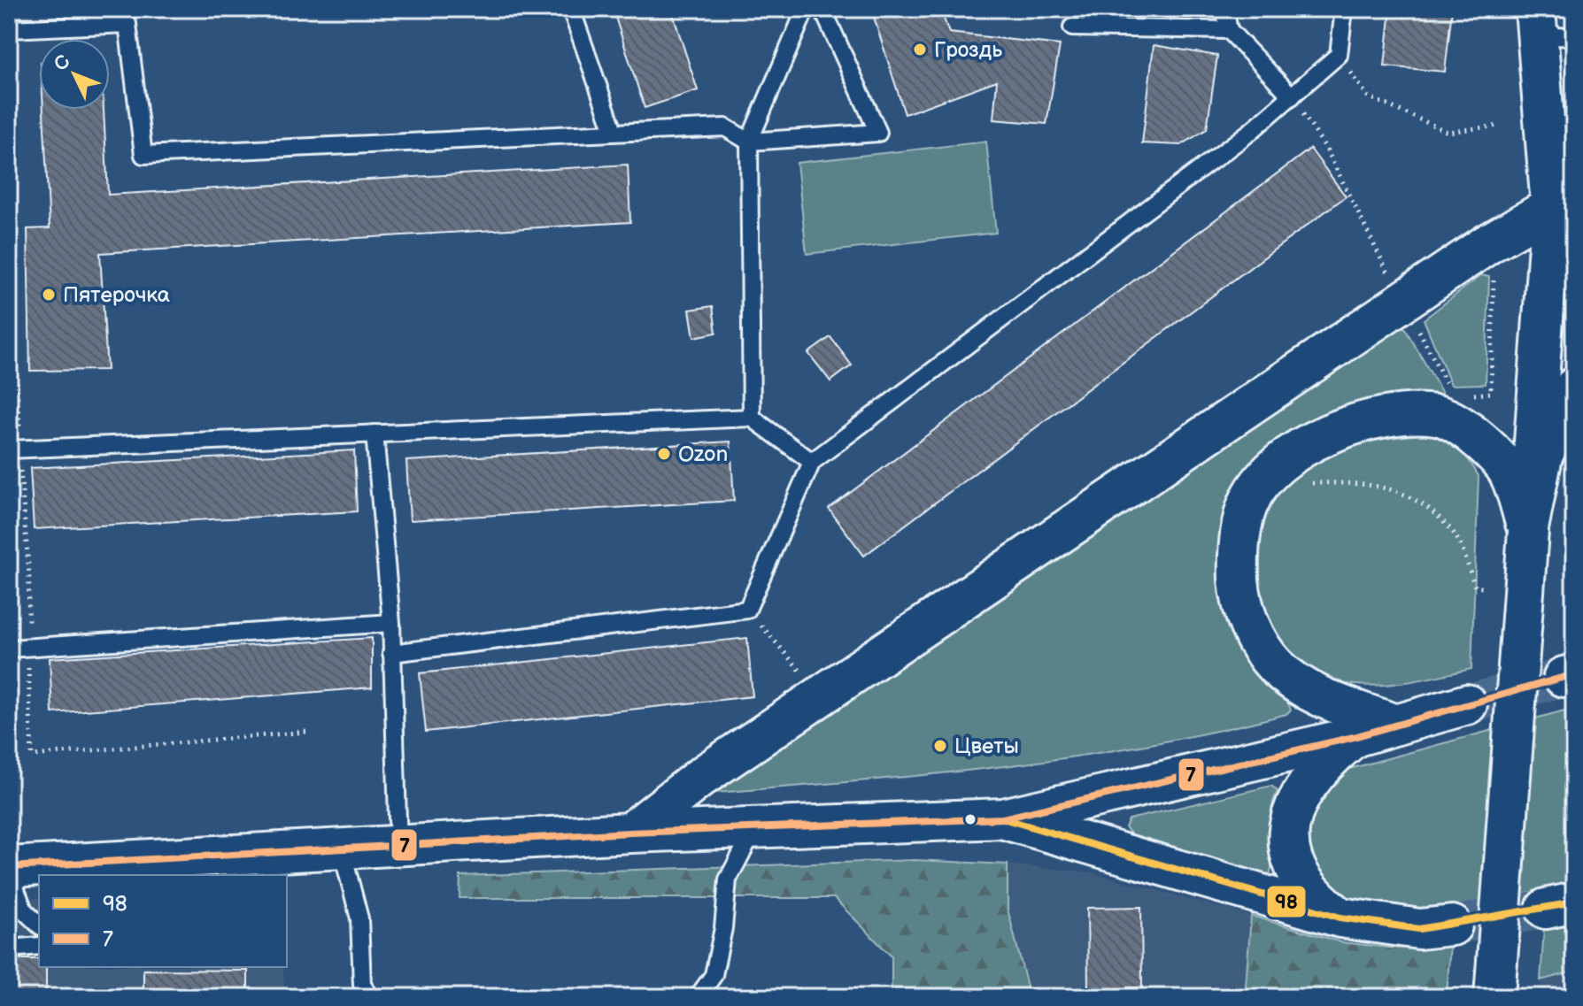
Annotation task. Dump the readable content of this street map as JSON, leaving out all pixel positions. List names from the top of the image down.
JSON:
{
  "places": [
    "Гроздь",
    "Пятерочка",
    "Ozon",
    "Цветы"
  ],
  "lines": ["transit line 7", "transit line 98"],
  "legend": ["98", "7"],
  "north": "top left"
}
